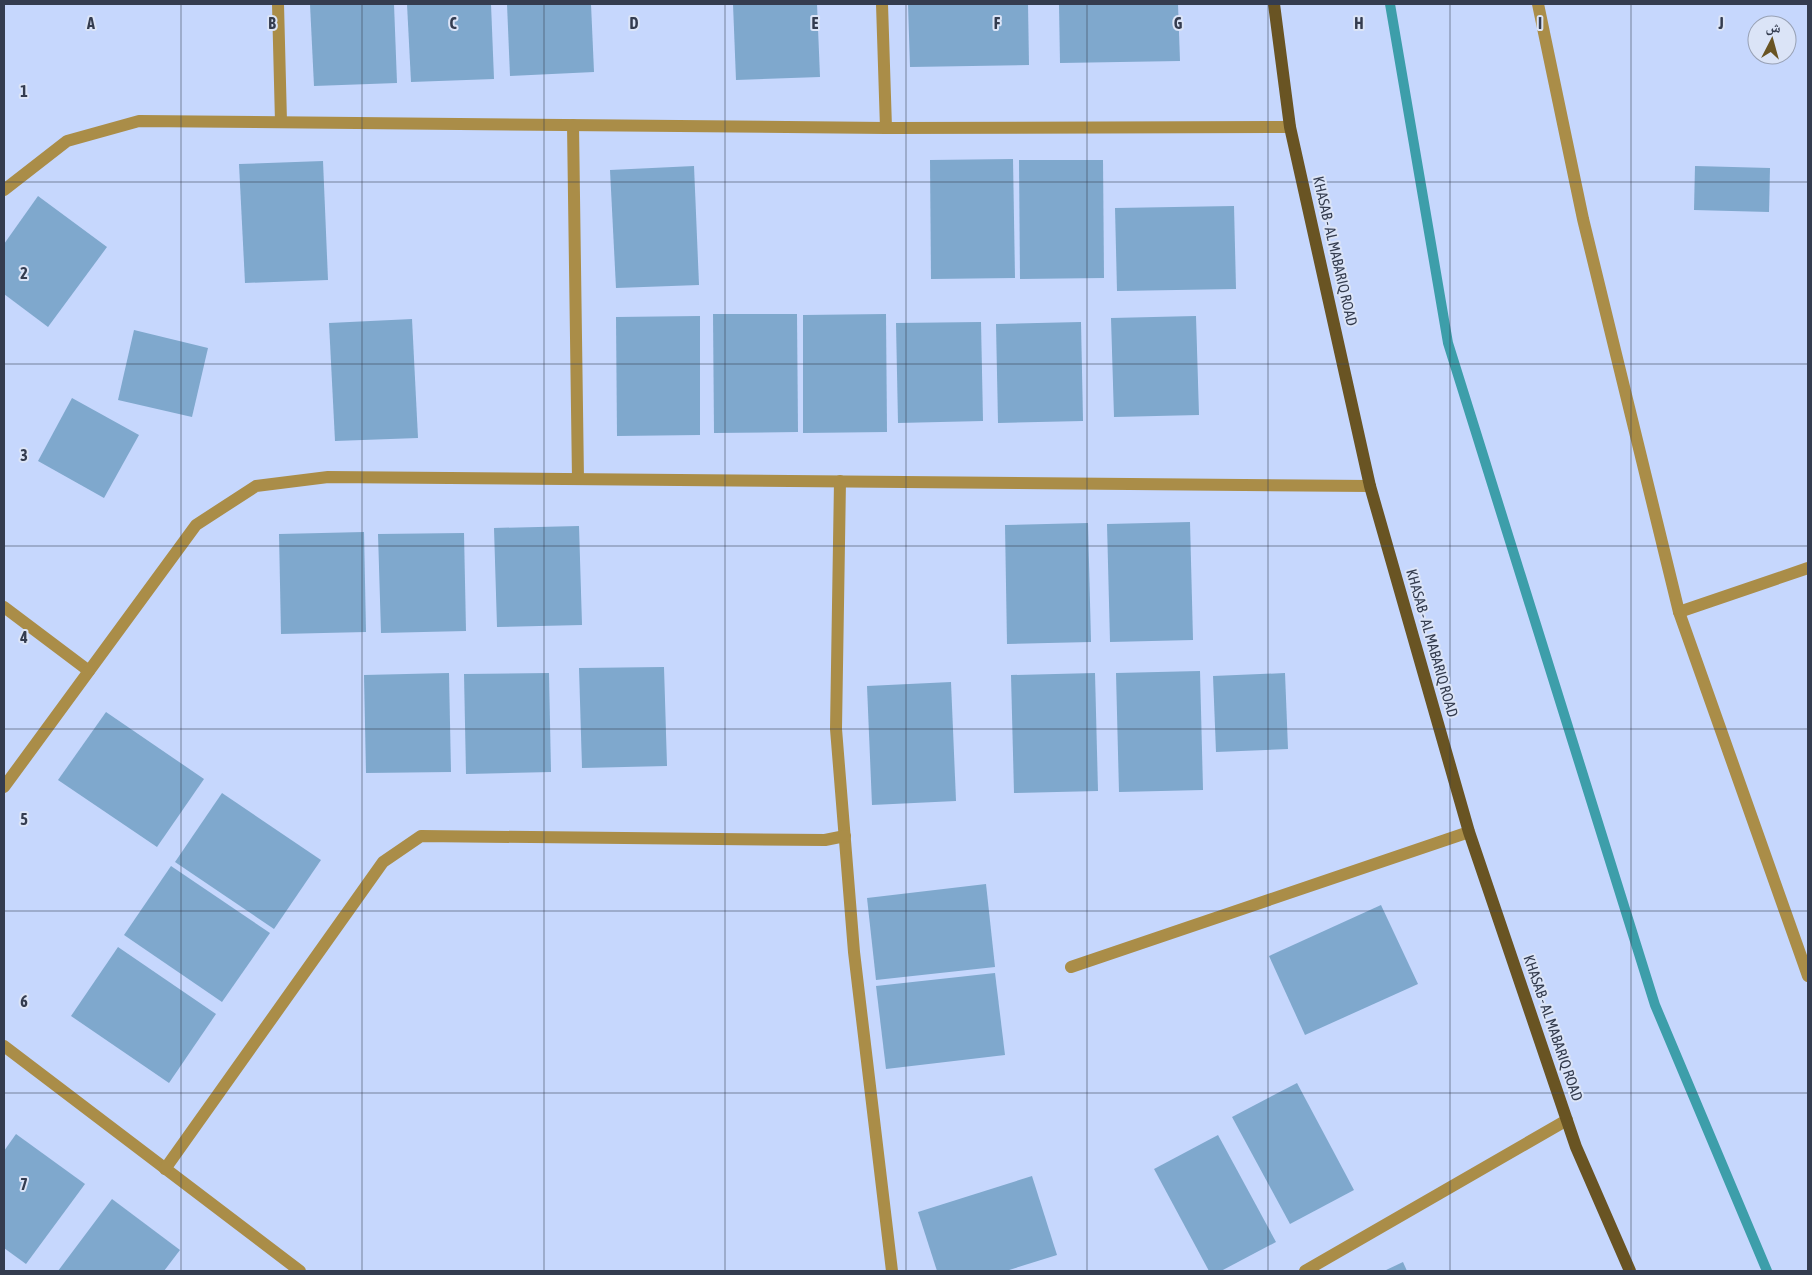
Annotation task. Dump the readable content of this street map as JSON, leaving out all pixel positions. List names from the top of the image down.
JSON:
{
  "streets": {
    "main road": ["KHASAB - AL MABARIQ ROAD"]
  },
  "north": "top",
  "grid": {
    "columns": [
      "A",
      "B",
      "C",
      "D",
      "E",
      "F",
      "G",
      "H",
      "I",
      "J"
    ],
    "rows": [
      "1",
      "2",
      "3",
      "4",
      "5",
      "6",
      "7"
    ]
  }
}
